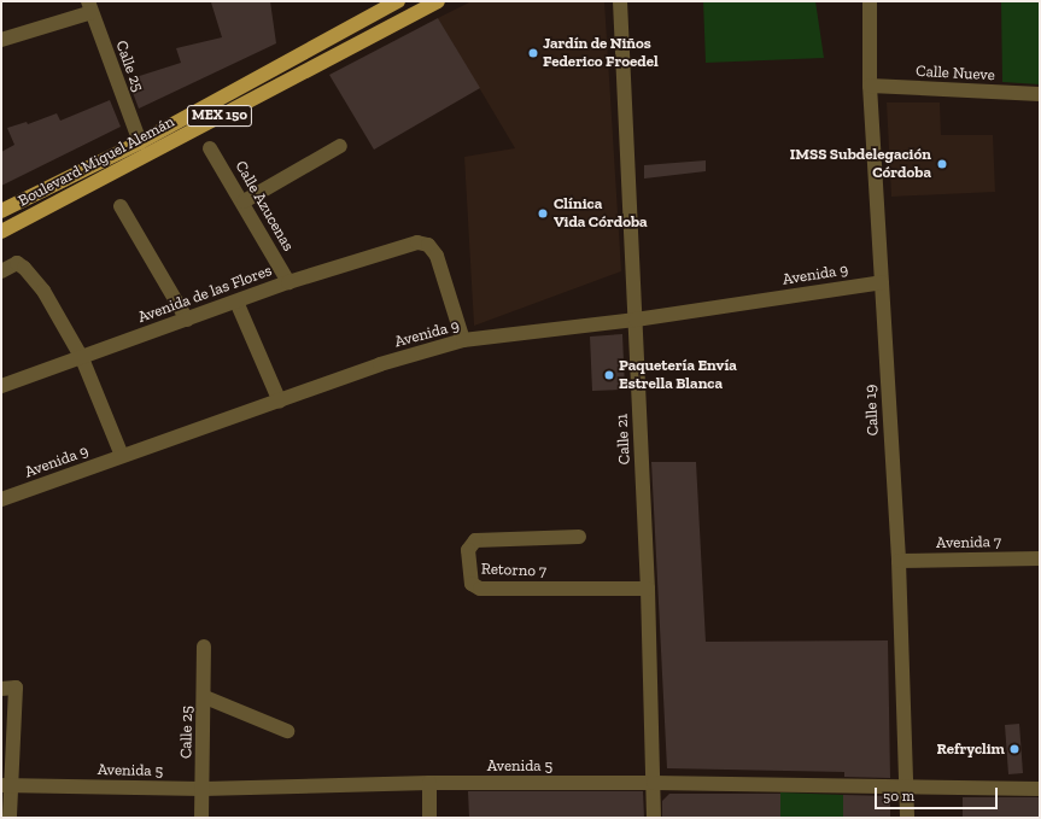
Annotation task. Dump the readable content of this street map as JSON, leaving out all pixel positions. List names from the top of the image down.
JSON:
{
  "streets": {
    "main road": ["MEX 150", "Boulevard Miguel Alemán"],
    "street": [
      "Calle 25",
      "Calle Nueve",
      "Calle Azucenas",
      "Avenida 9",
      "Avenida de las Flores",
      "Calle 19",
      "Calle 21",
      "Avenida 7",
      "Retorno 7",
      "Avenida 5"
    ]
  },
  "crossings": [
    ["Calle 25", "Boulevard Miguel Alemán"],
    ["Calle 25", "Avenida 5"],
    ["Calle Nueve", "Calle 19"],
    ["Calle Azucenas", "Avenida de las Flores"],
    ["Avenida 9", "Avenida de las Flores"],
    ["Avenida 9", "Calle 19"],
    ["Avenida 9", "Calle 21"],
    ["Calle 19", "Avenida 7"],
    ["Calle 19", "Avenida 5"],
    ["Calle 21", "Retorno 7"],
    ["Calle 21", "Avenida 5"]
  ],
  "places": [
    "Jardín de Niños Federico Froedel",
    "IMSS Subdelegación Córdoba",
    "Clínica Vida Córdoba",
    "Paquetería Envía Estrella Blanca",
    "Refryclim"
  ],
  "scale_bar": "50 m"
}
